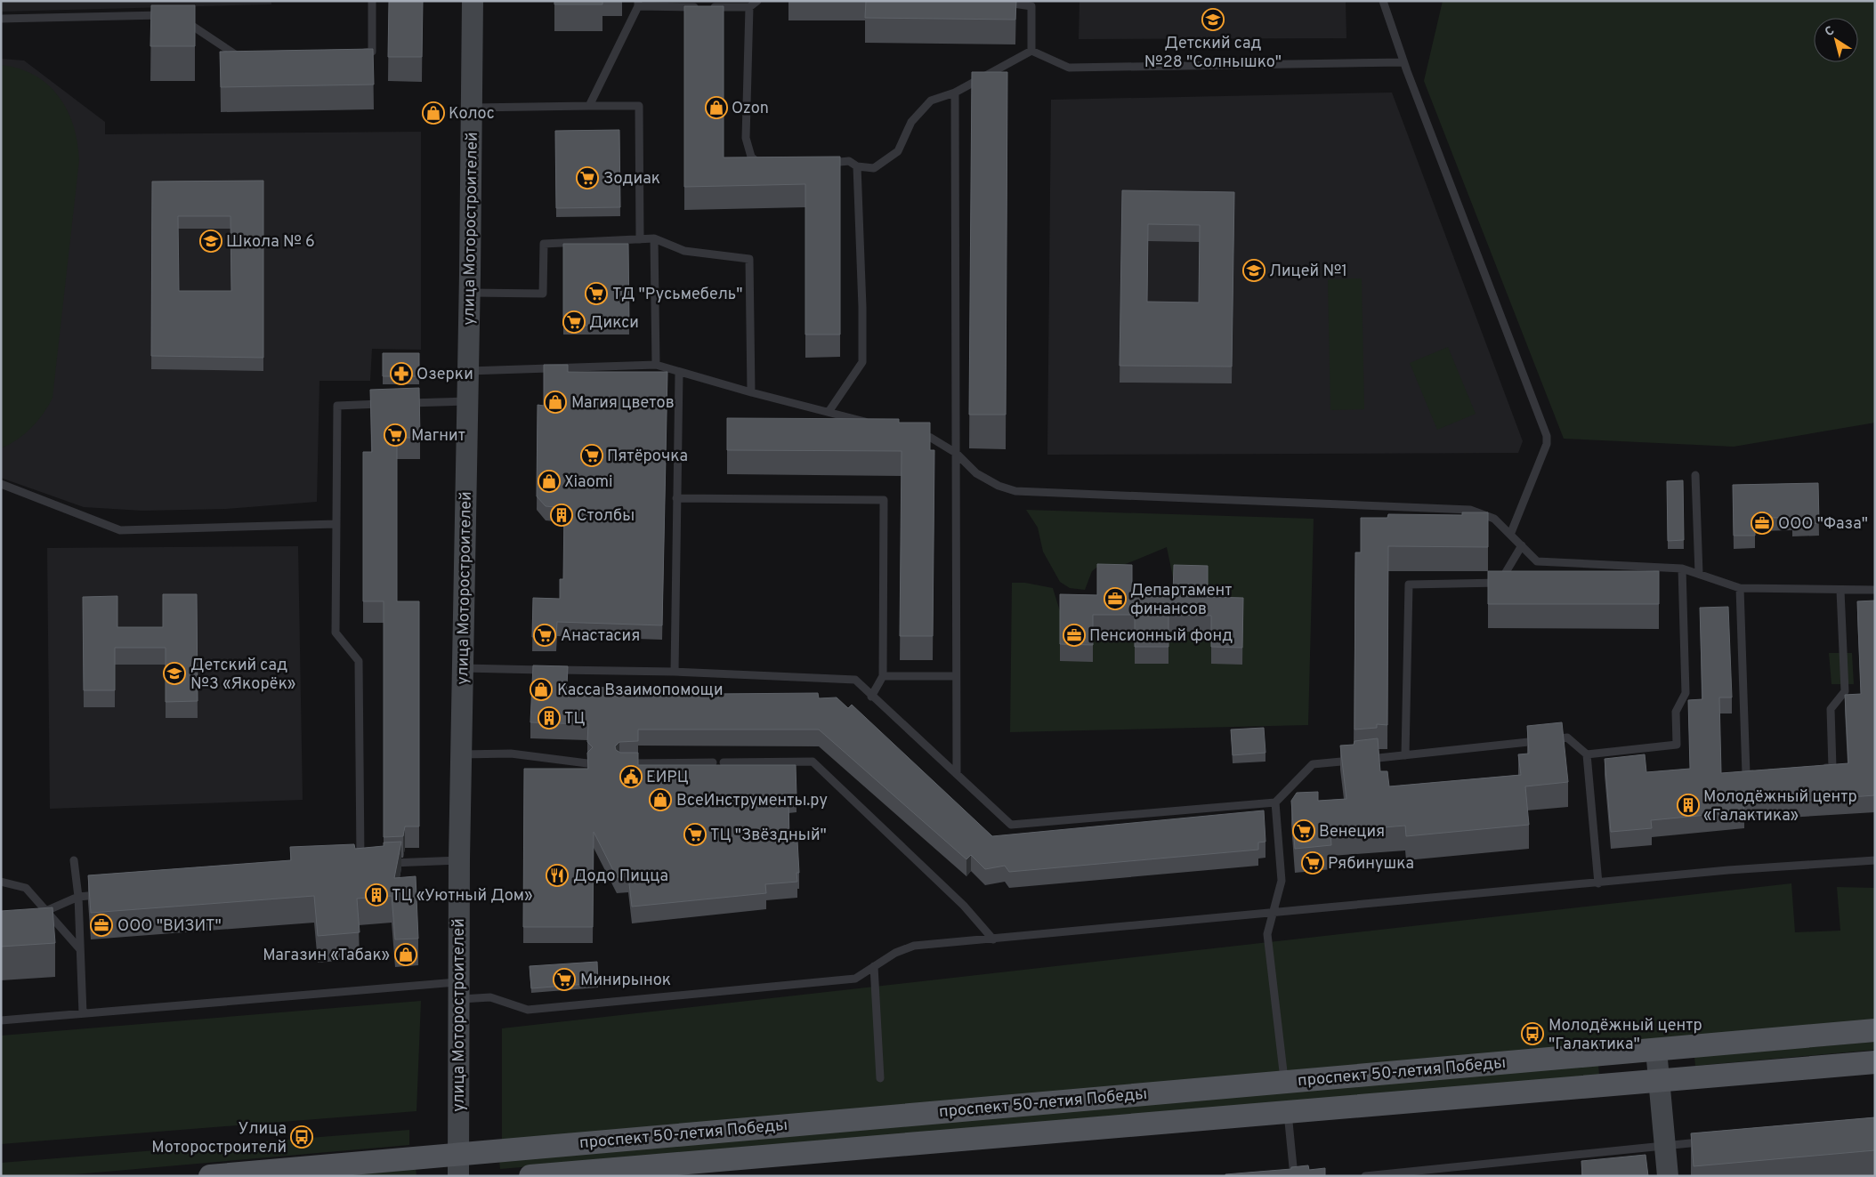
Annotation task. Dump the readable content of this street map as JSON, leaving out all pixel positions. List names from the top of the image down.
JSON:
{
  "streets": {
    "main road": ["проспект 50-летия Победы"],
    "street": ["улица Моторостроителей"]
  },
  "crossings": [
    ["улица Моторостроителей", "проспект 50-летия Победы"]
  ],
  "places": {
    "school or university": [
      "Детский сад №28 \"Солнышко\"",
      "Школа № 6",
      "Лицей №1",
      "Детский сад №3 «Якорёк»"
    ],
    "shop": [
      "Ozon",
      "Колос",
      "Магия цветов",
      "Xiaomi",
      "Касса Взаимопомощи",
      "ВсеИнструменты.ру",
      "Магазин «Табак»"
    ],
    "supermarket": [
      "Зодиак",
      "ТД \"Русьмебель\"",
      "Дикси",
      "Магнит",
      "Пятёрочка",
      "Анастасия",
      "Венеция",
      "ТЦ \"Звёздный\"",
      "Рябинушка",
      "Минирынок"
    ],
    "pharmacy": ["Озерки"],
    "building": [
      "Столбы",
      "ТЦ",
      "Молодёжный центр «Галактика»",
      "ТЦ «Уютный Дом»"
    ],
    "office": [
      "ООО \"Фаза\"",
      "Департамент финансов",
      "Пенсионный фонд",
      "ООО \"ВИЗИТ\""
    ],
    "public building": ["ЕИРЦ"],
    "restaurant": ["Додо Пицца"],
    "bus stop": ["Молодёжный центр \"Галактика\"", "Улица Моторостроителй"]
  },
  "north": "top left"
}
